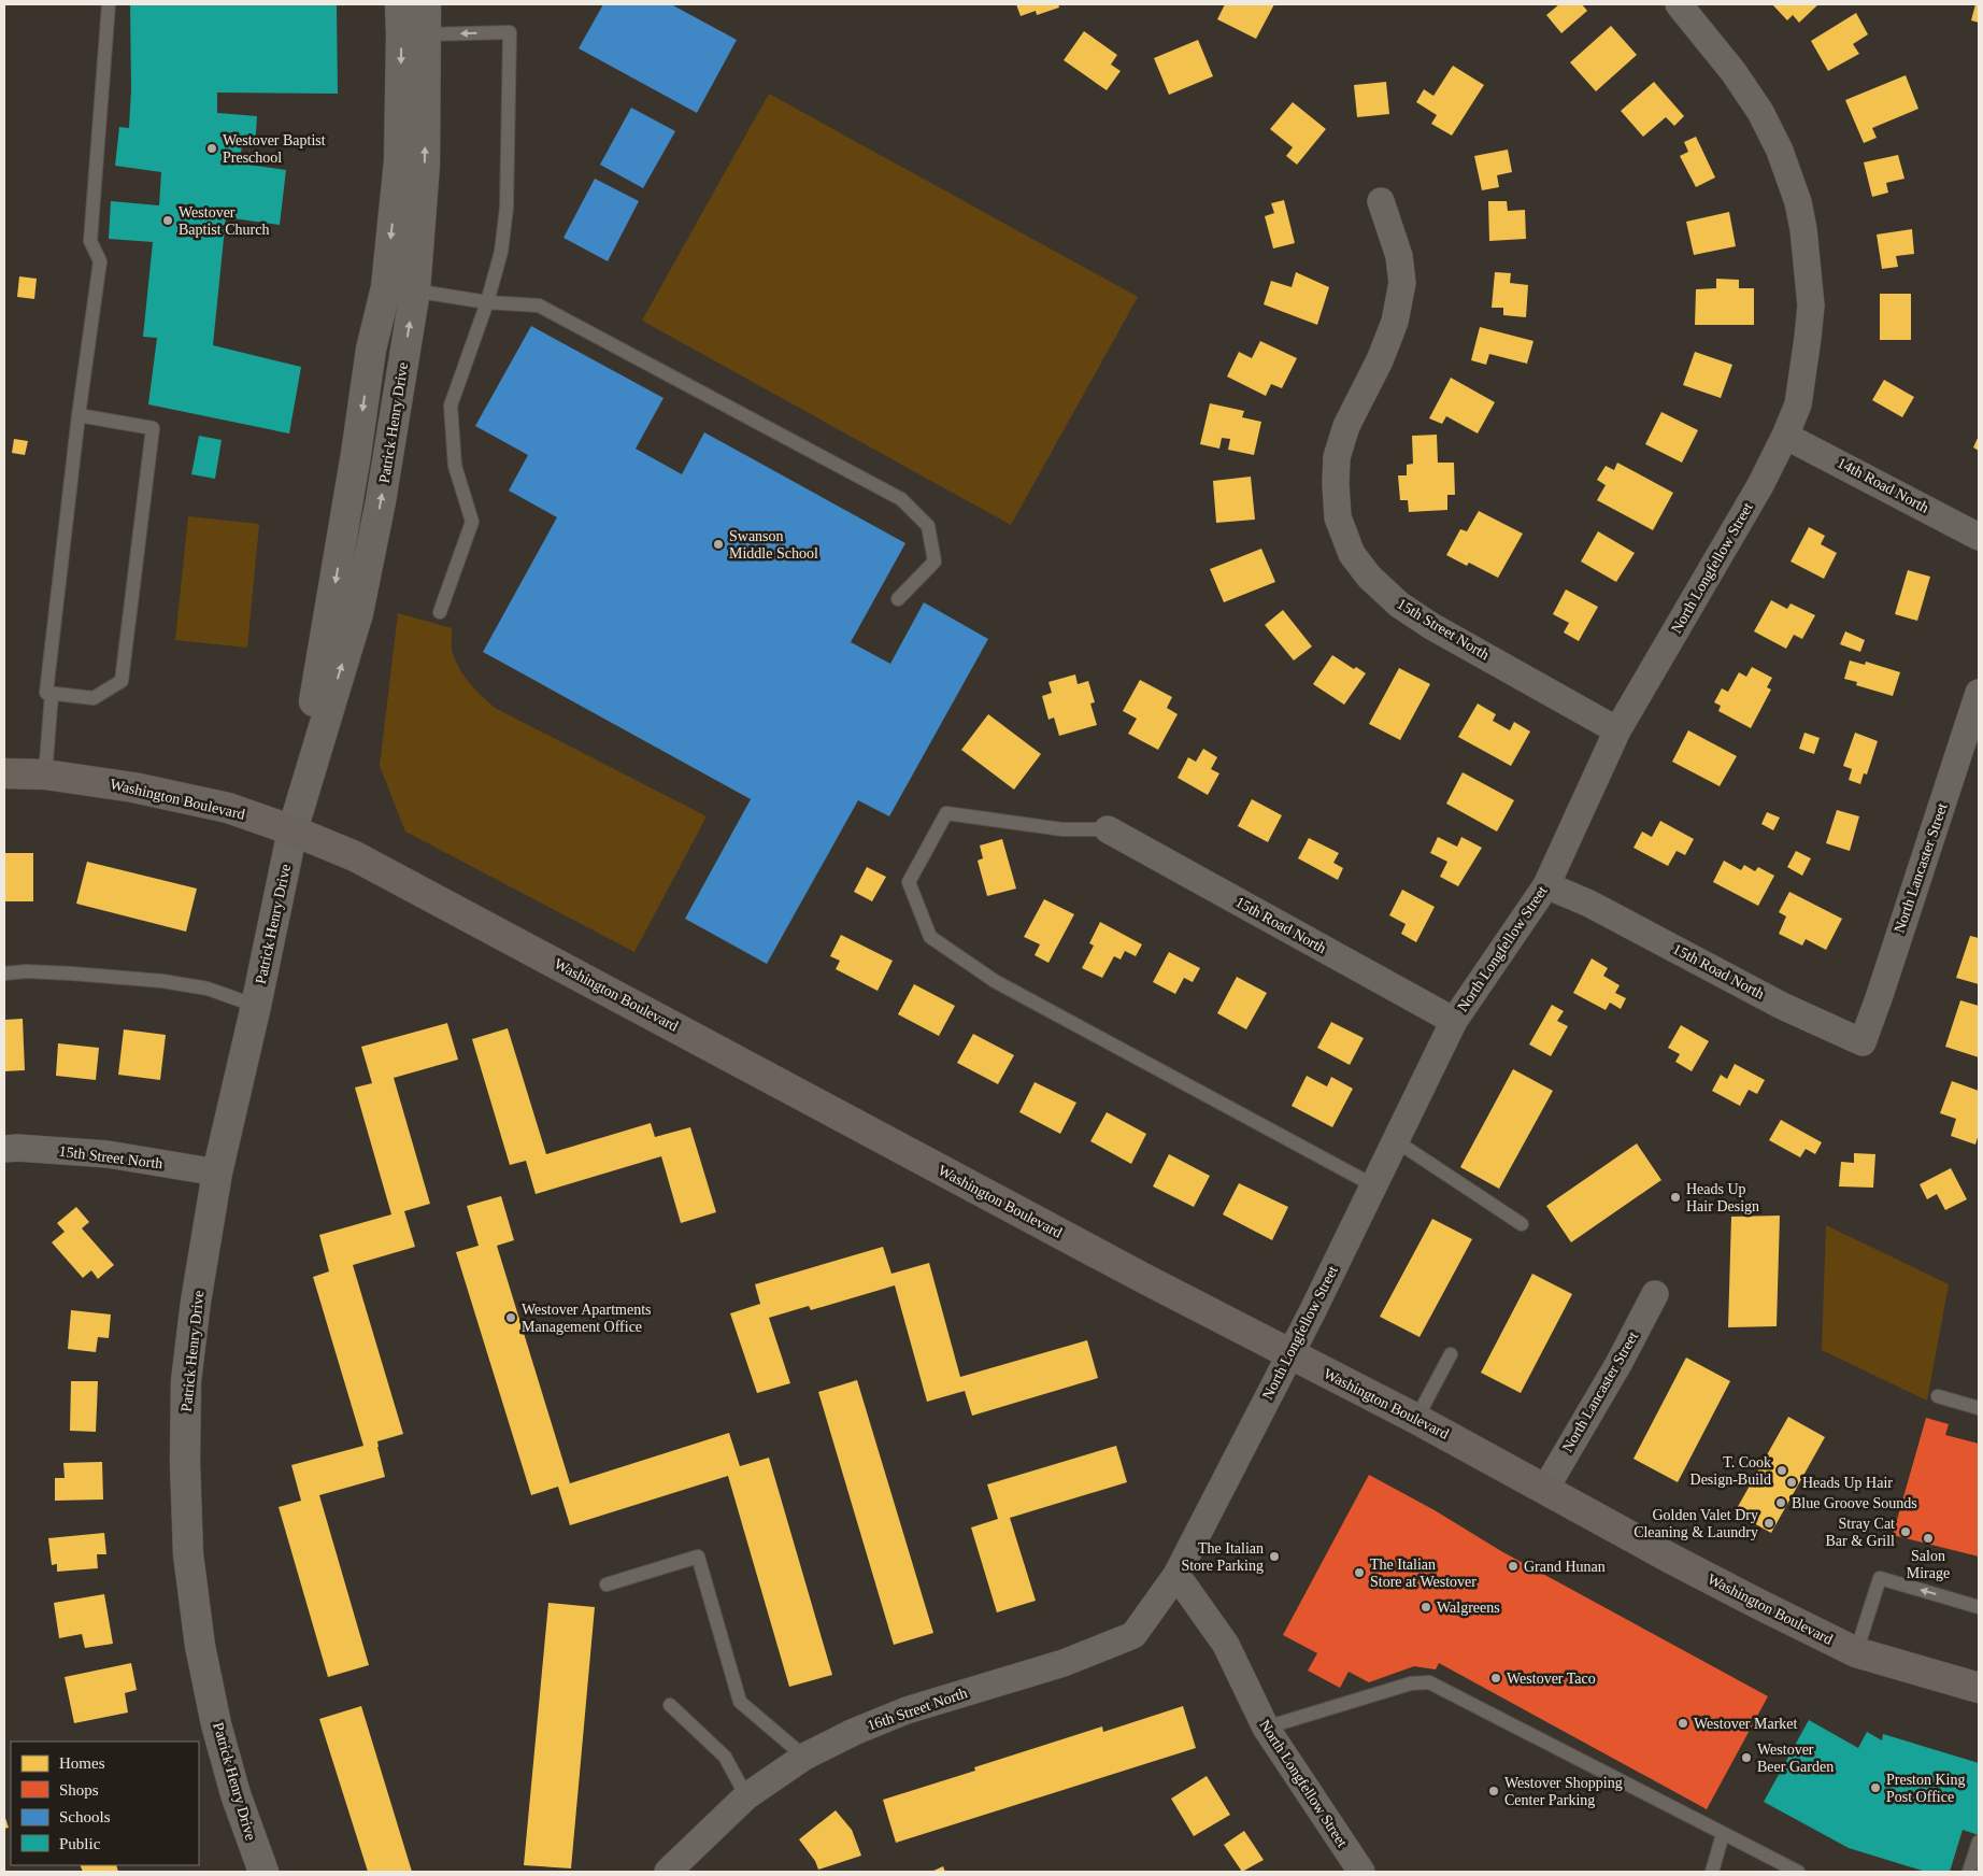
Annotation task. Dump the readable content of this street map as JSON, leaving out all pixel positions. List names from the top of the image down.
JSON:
{
  "streets": {
    "main road": ["Washington Boulevard"],
    "street": [
      "Patrick Henry Drive",
      "14th Road North",
      "North Longfellow Street",
      "15th Street North",
      "North Lancaster Street",
      "15th Road North",
      "16th Street North"
    ]
  },
  "crossings": [
    ["Patrick Henry Drive", "15th Street North"],
    ["Patrick Henry Drive", "Washington Boulevard"],
    ["14th Road North", "North Longfellow Street"],
    ["North Longfellow Street", "15th Street North"],
    ["North Longfellow Street", "Washington Boulevard"],
    ["North Longfellow Street", "15th Road North"],
    ["North Longfellow Street", "16th Street North"],
    ["Washington Boulevard", "North Lancaster Street"],
    ["North Lancaster Street", "15th Road North"]
  ],
  "places": [
    "Westover Baptist Preschool",
    "Westover Baptist Church",
    "Swanson Middle School",
    "Heads Up Hair Design",
    "Westover Apartments Management Office",
    "T. Cook Design-Build",
    "Heads Up Hair",
    "Blue Groove Sounds",
    "Golden Valet Dry Cleaning & Laundry",
    "Stray Cat Bar & Grill",
    "Salon Mirage",
    "The Italian Store Parking",
    "Grand Hunan",
    "The Italian Store at Westover",
    "Walgreens",
    "Westover Taco",
    "Westover Market",
    "Westover Beer Garden",
    "Preston King Post Office",
    "Westover Shopping Center Parking"
  ],
  "legend": [
    "Homes",
    "Shops",
    "Schools",
    "Public"
  ]
}
